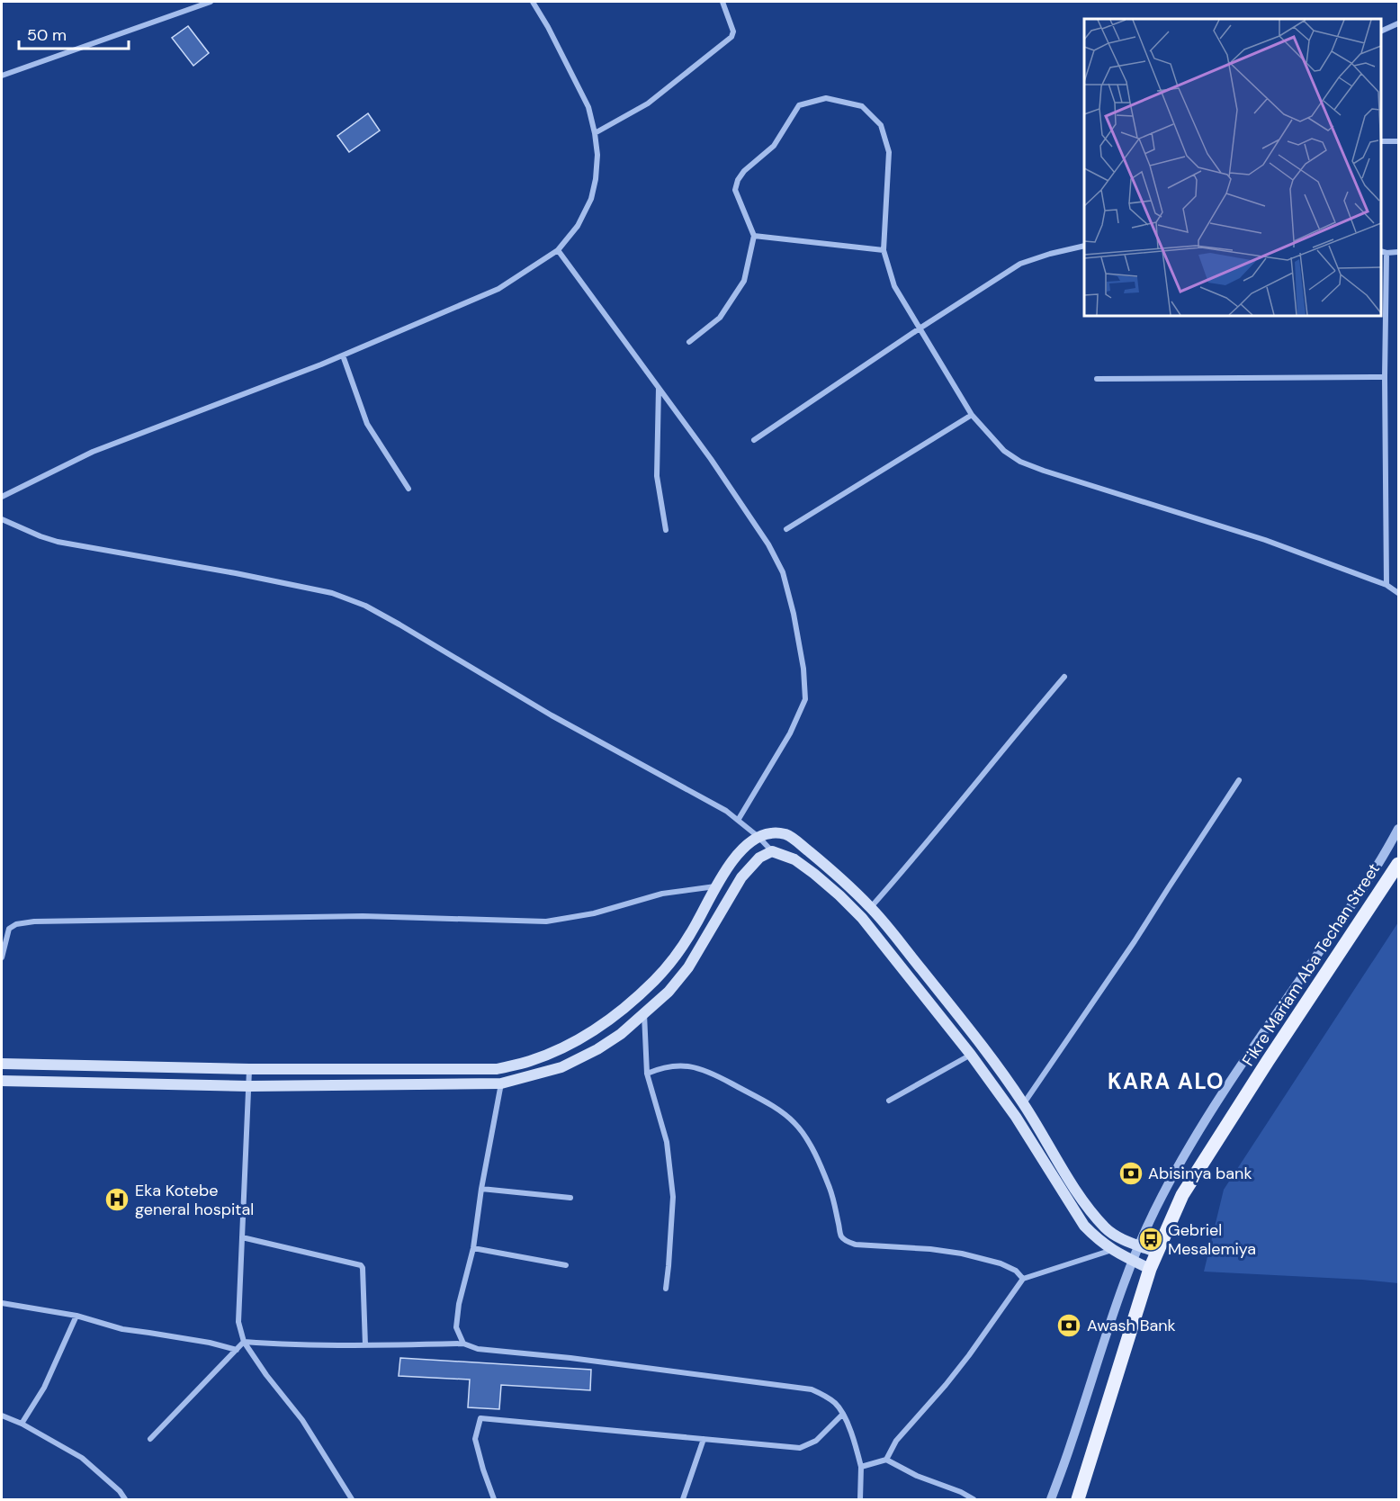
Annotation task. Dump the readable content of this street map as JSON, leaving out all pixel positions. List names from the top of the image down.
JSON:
{
  "streets": {
    "main road": ["Fikre Mariam Aba Techan Street"]
  },
  "districts": ["KARA ALO"],
  "places": {
    "bank": ["Abisinya bank", "Awash Bank"],
    "hospital": ["Eka Kotebe general hospital"],
    "bus stop": ["Gebriel Mesalemiya"]
  },
  "scale_bar": "50 m"
}
